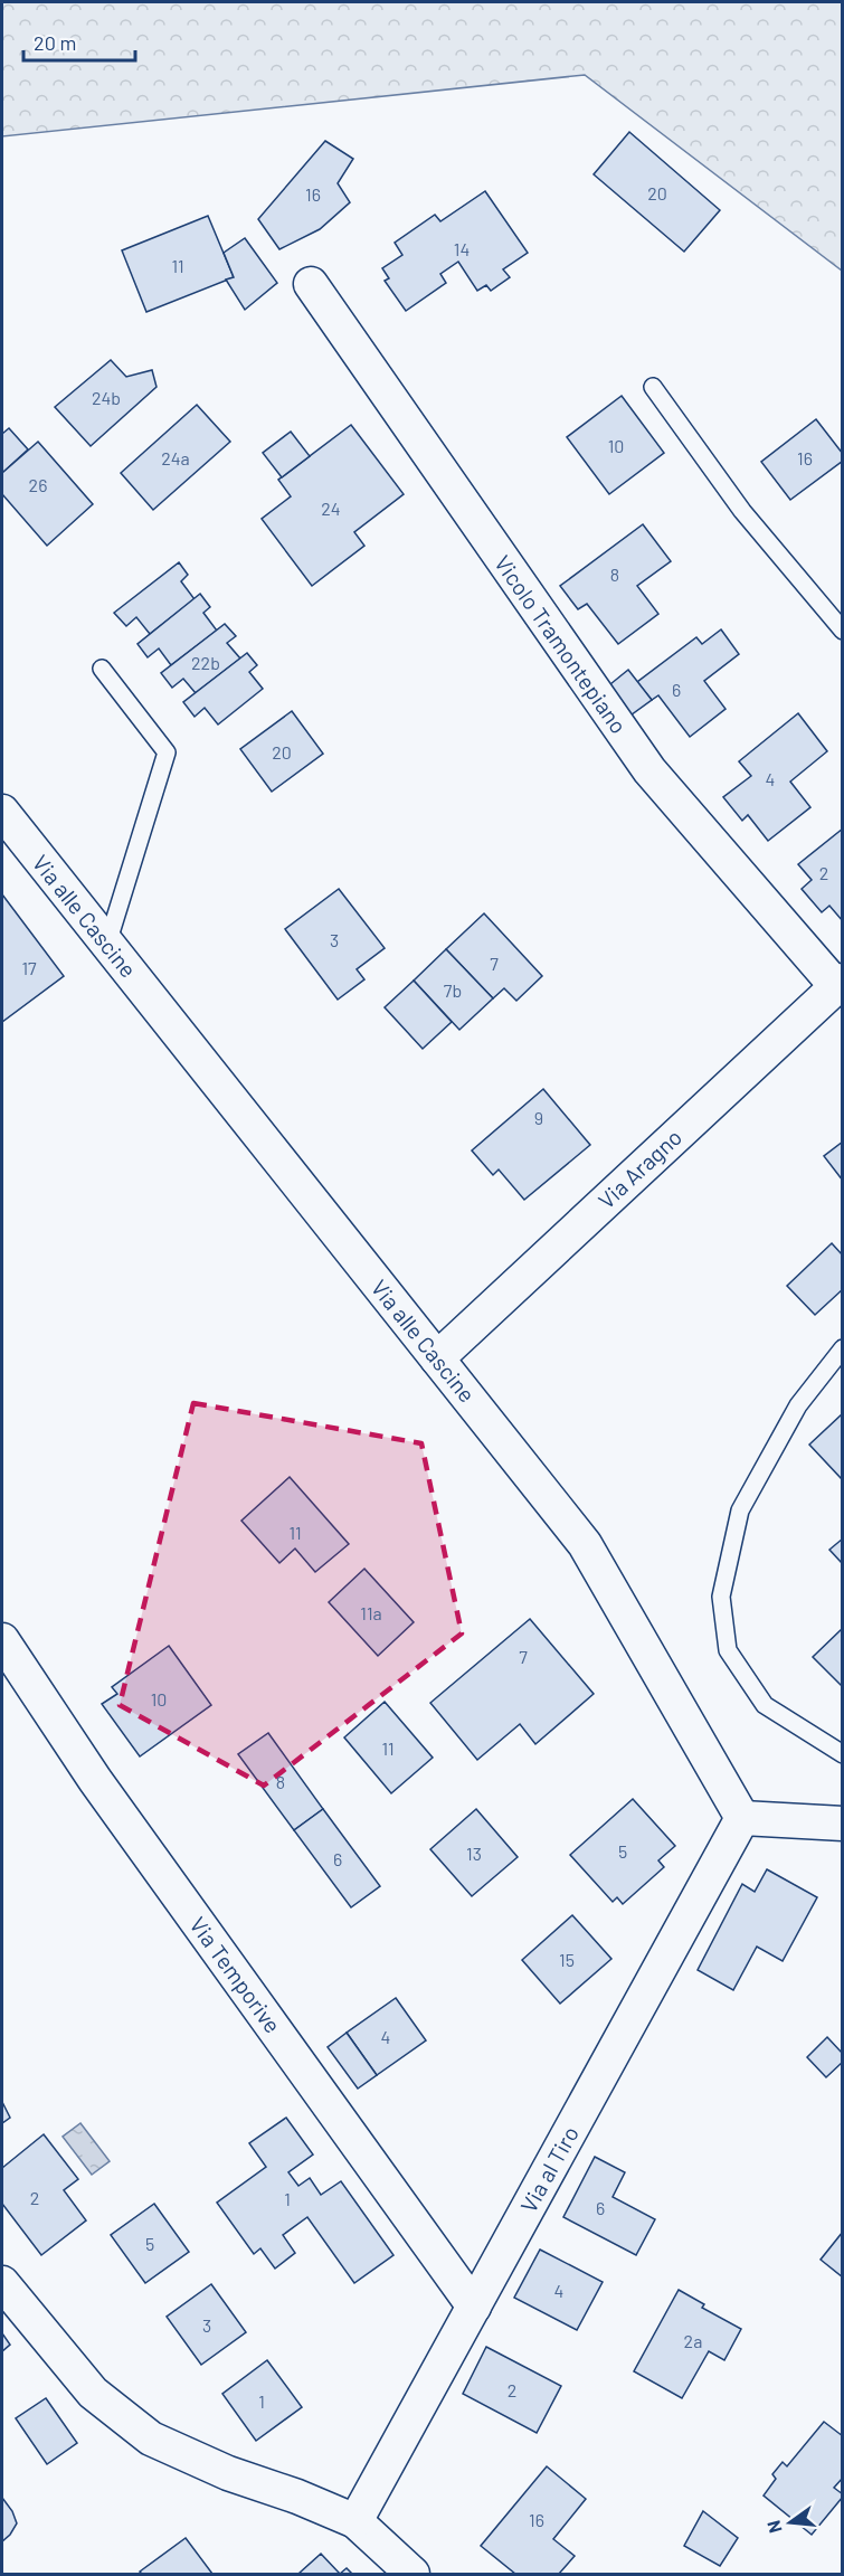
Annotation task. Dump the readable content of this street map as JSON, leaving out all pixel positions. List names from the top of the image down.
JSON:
{
  "streets": {
    "street": [
      "Vicolo Tramontepiano",
      "Via alle Cascine",
      "Via Aragno",
      "Via Temporive",
      "Via al Tiro"
    ]
  },
  "crossings": [
    ["Vicolo Tramontepiano", "Via Aragno"],
    ["Via alle Cascine", "Via Aragno"],
    ["Via alle Cascine", "Via al Tiro"],
    ["Via Temporive", "Via al Tiro"]
  ],
  "house_numbers": [
    "20",
    "16",
    "14",
    "11",
    "24b",
    "10",
    "24a",
    "16",
    "26",
    "24",
    "8",
    "22b",
    "6",
    "20",
    "4",
    "2",
    "3",
    "7",
    "17",
    "7b",
    "9",
    "11",
    "11a",
    "7",
    "10",
    "11",
    "8",
    "5",
    "13",
    "6",
    "15",
    "4",
    "2",
    "1",
    "6",
    "5",
    "4",
    "3",
    "2a",
    "2",
    "1",
    "16"
  ],
  "scale_bar": "20 m",
  "north": "left"
}
